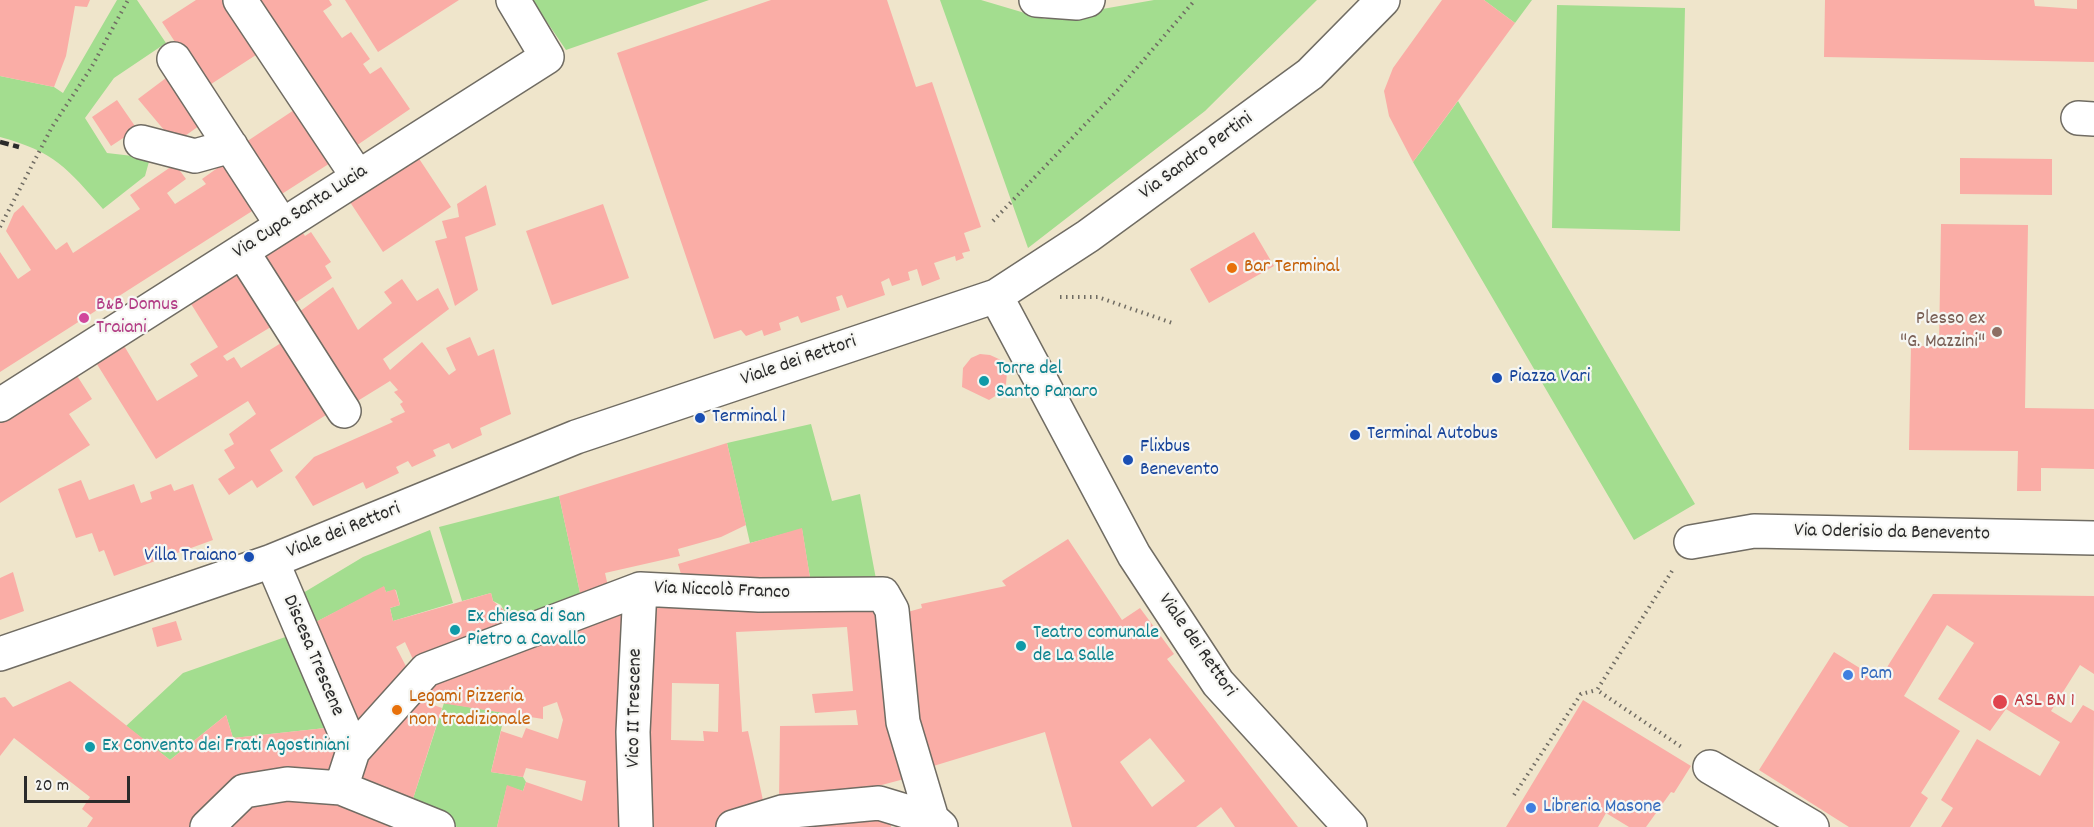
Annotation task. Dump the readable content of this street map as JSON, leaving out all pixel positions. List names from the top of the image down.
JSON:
{
  "streets": {
    "street": [
      "Via Sandro Pertini",
      "Via Cupa Santa Lucia",
      "Viale dei Rettori",
      "Via Oderisio da Benevento",
      "Via Niccolò Franco",
      "Discesa Trescene",
      "Vico II Trescene"
    ]
  },
  "crossings": [
    ["Via Sandro Pertini", "Viale dei Rettori"],
    ["Viale dei Rettori", "Discesa Trescene"],
    ["Via Niccolò Franco", "Discesa Trescene"],
    ["Via Niccolò Franco", "Vico II Trescene"]
  ],
  "places": [
    "Bar Terminal",
    "B&B Domus Traiani",
    "Plesso ex \"G. Mazzini\"",
    "Piazza Vari",
    "Torre del Santo Panaro",
    "Terminal 1",
    "Terminal Autobus",
    "Flixbus Benevento",
    "Villa Traiano",
    "Ex chiesa di San Pietro a Cavallo",
    "Teatro comunale de La Salle",
    "Pam",
    "ASL BN 1",
    "Legami Pizzeria non tradizionale",
    "Ex Convento dei Frati Agostiniani",
    "Libreria Masone"
  ],
  "scale_bar": "20 m"
}
